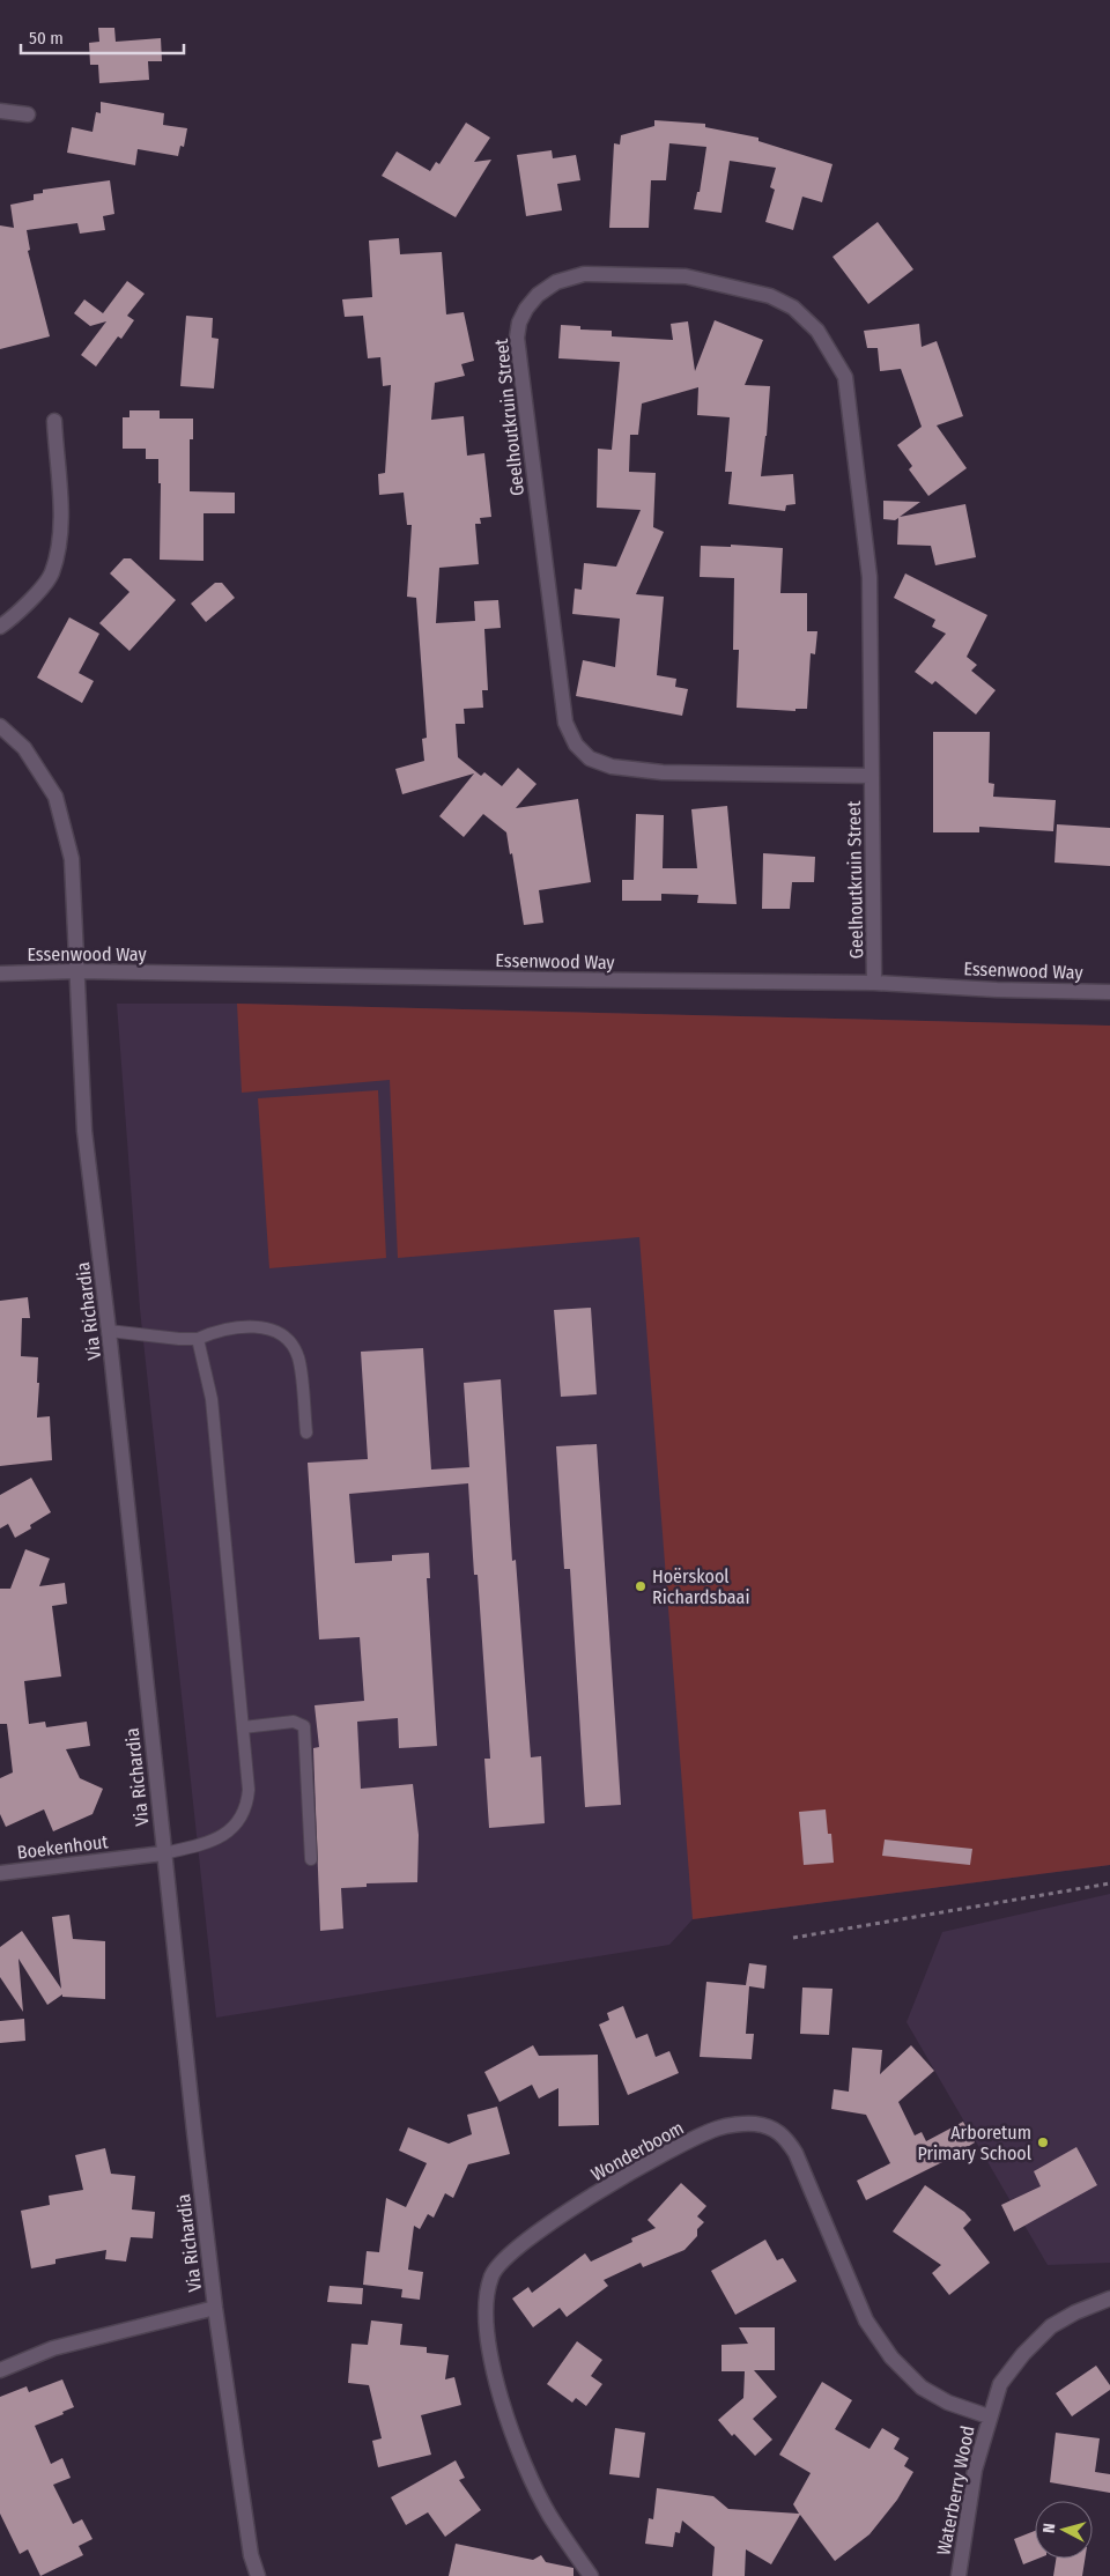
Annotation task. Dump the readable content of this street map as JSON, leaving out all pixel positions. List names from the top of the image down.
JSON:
{
  "streets": {
    "street": [
      "Geelhoutkruin Street",
      "Essenwood Way",
      "Via Richardia",
      "Boekenhout",
      "Wonderboom",
      "Waterberry Wood"
    ]
  },
  "crossings": [
    ["Geelhoutkruin Street", "Essenwood Way"],
    ["Essenwood Way", "Via Richardia"],
    ["Via Richardia", "Boekenhout"],
    ["Wonderboom", "Waterberry Wood"]
  ],
  "places": ["Hoërskool Richardsbaai", "Arboretum Primary School"],
  "scale_bar": "50 m",
  "north": "left"
}
